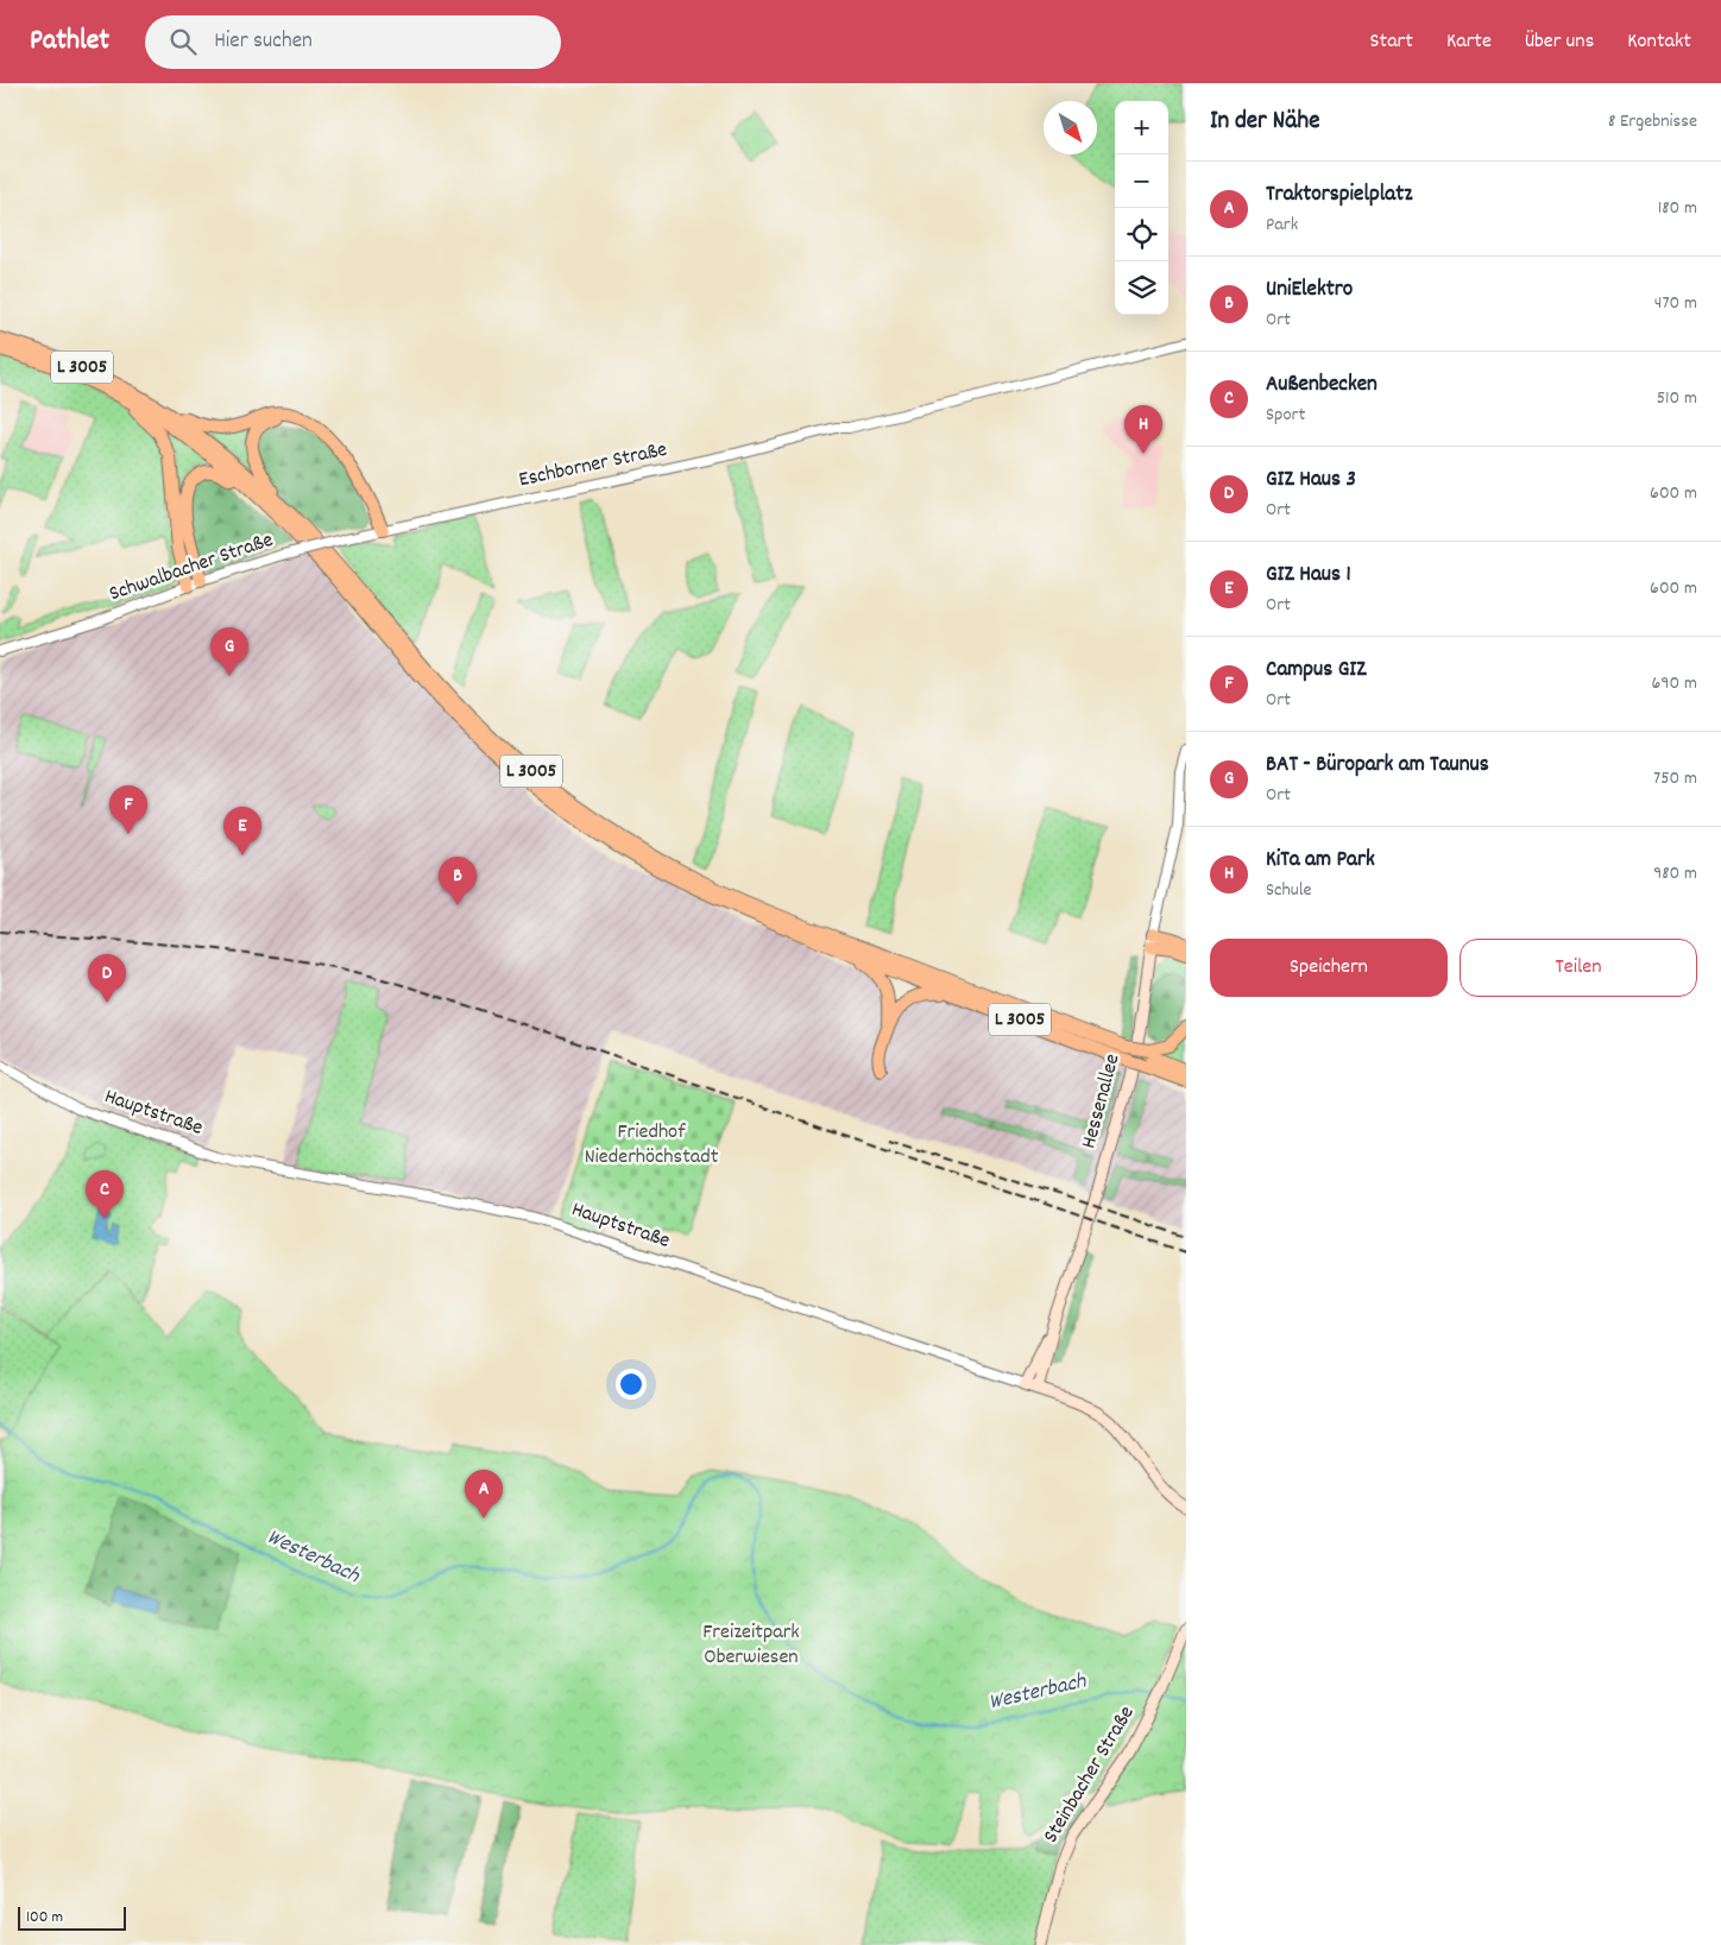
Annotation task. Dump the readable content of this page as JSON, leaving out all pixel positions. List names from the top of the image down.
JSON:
{
  "streets": {
    "highway": ["L 3005"],
    "main road": ["Hessenallee", "Hauptstraße", "Steinbacher Straße"],
    "street": ["Eschborner Straße", "Schwalbacher Straße"]
  },
  "crossings": [
    ["Eschborner Straße", "Schwalbacher Straße"],
    ["Hessenallee", "Hauptstraße"]
  ],
  "water": ["Westerbach"],
  "parks": ["Friedhof Niederhöchstadt", "Freizeitpark Oberwiesen"],
  "scale_bar": "100 m",
  "north": "bottom right",
  "page": {
    "header": "Pathlet",
    "search": "Hier suchen",
    "nav": [
      "Start",
      "Karte",
      "Über uns",
      "Kontakt"
    ],
    "heading": ["In der Nähe", "8 Ergebnisse"],
    "map_buttons": ["+", "−"],
    "list": [
      {
        "mark": "A",
        "name": "Traktorspielplatz",
        "note": "Park",
        "value": "180 m"
      },
      {
        "mark": "B",
        "name": "UniElektro",
        "note": "Ort",
        "value": "470 m"
      },
      {
        "mark": "C",
        "name": "Außenbecken",
        "note": "Sport",
        "value": "510 m"
      },
      {
        "mark": "D",
        "name": "GIZ Haus 3",
        "note": "Ort",
        "value": "600 m"
      },
      {
        "mark": "E",
        "name": "GIZ Haus 1",
        "note": "Ort",
        "value": "600 m"
      },
      {
        "mark": "F",
        "name": "Campus GIZ",
        "note": "Ort",
        "value": "690 m"
      },
      {
        "mark": "G",
        "name": "BAT - Büropark am Taunus",
        "note": "Ort",
        "value": "750 m"
      },
      {
        "mark": "H",
        "name": "KiTa am Park",
        "note": "Schule",
        "value": "980 m"
      }
    ],
    "pins": [
      "H",
      "G",
      "F",
      "E",
      "B",
      "D",
      "C",
      "A"
    ],
    "buttons": ["Speichern", "Teilen"],
    "scale": "100 m"
  }
}
